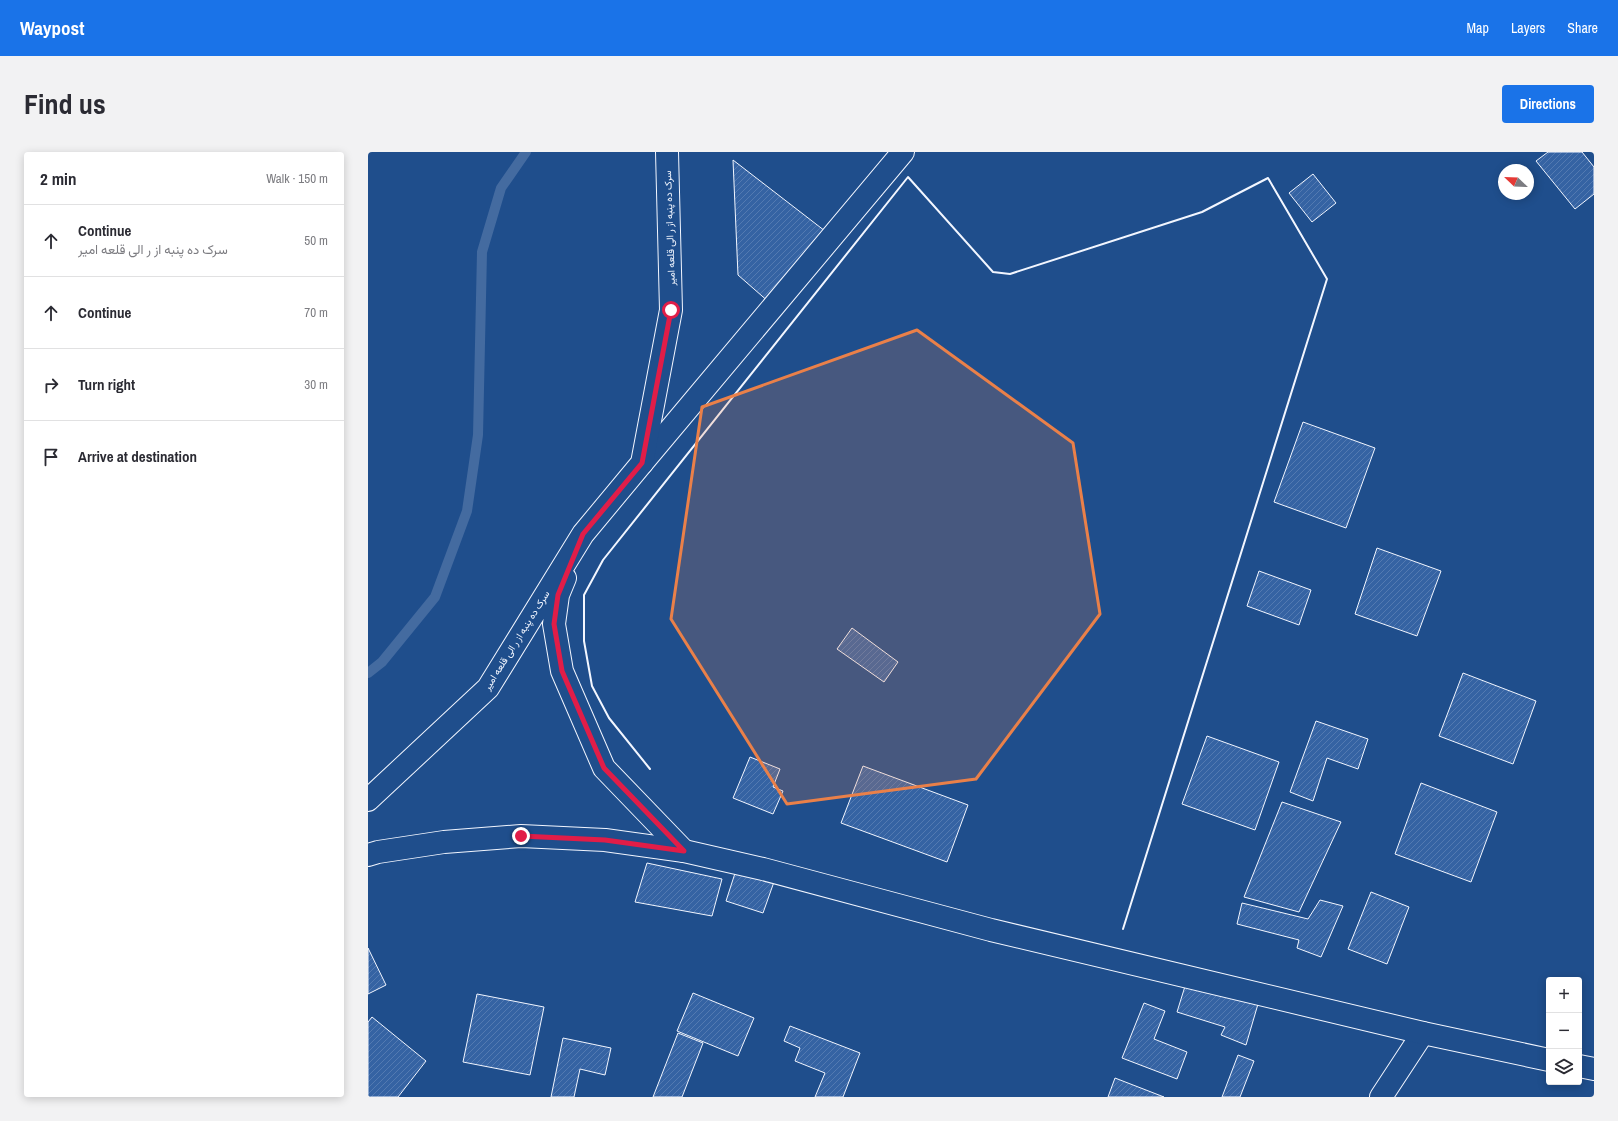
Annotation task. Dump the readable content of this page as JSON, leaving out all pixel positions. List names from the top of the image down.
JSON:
{
  "streets": {
    "street": ["سرک ده پنبه از ر الی قلعه امیر"]
  },
  "north": "top left",
  "page": {
    "header": "Waypost",
    "nav": ["Map", "Layers", "Share"],
    "title": "Find us",
    "buttons": "Directions",
    "heading": ["2 min", "Walk · 150 m"],
    "list": [
      ["Continue", "سرک ده پنبه از ر الی قلعه امیر", "50 m"],
      ["Continue", "70 m"],
      ["Turn right", "30 m"],
      "Arrive at destination"
    ],
    "map_buttons": ["+", "−"]
  }
}
